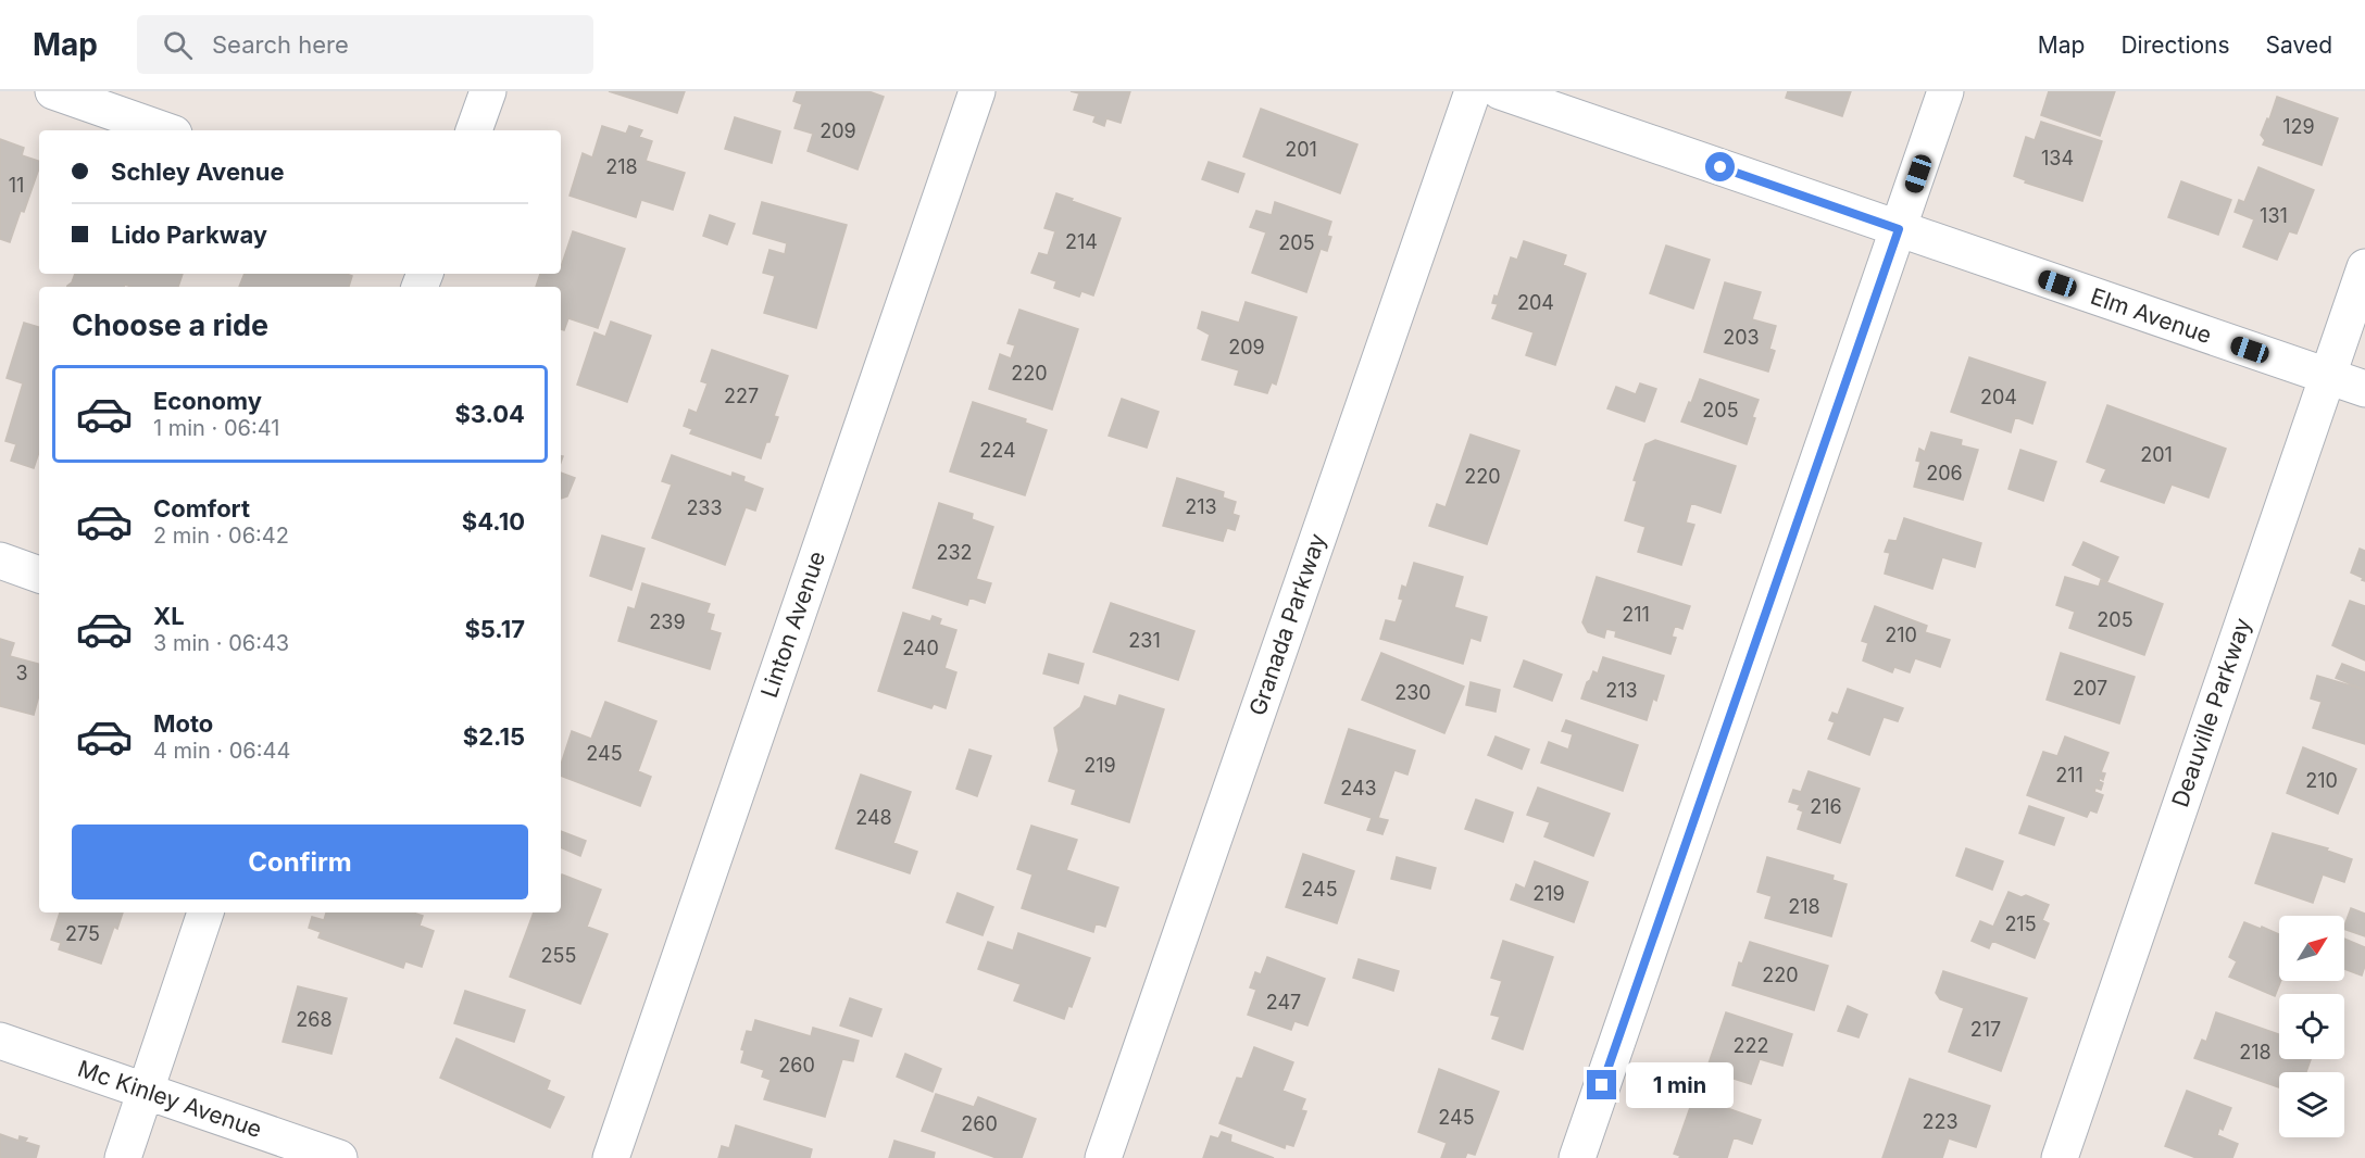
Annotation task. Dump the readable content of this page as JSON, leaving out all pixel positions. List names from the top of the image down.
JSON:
{
  "streets": {
    "street": [
      "Elm Avenue",
      "Linton Avenue",
      "Granada Parkway",
      "Deauville Parkway",
      "Mc Kinley Avenue"
    ]
  },
  "crossings": [
    ["Elm Avenue", "Deauville Parkway"]
  ],
  "house_numbers": [
    "129",
    "209",
    "201",
    "134",
    "218",
    "11",
    "131",
    "214",
    "205",
    "204",
    "203",
    "209",
    "220",
    "227",
    "204",
    "205",
    "224",
    "201",
    "206",
    "220",
    "213",
    "233",
    "232",
    "211",
    "205",
    "239",
    "210",
    "231",
    "240",
    "3",
    "207",
    "213",
    "230",
    "245",
    "219",
    "211",
    "210",
    "243",
    "216",
    "248",
    "245",
    "219",
    "218",
    "215",
    "275",
    "255",
    "220",
    "247",
    "268",
    "217",
    "222",
    "218",
    "260",
    "245",
    "223",
    "260"
  ],
  "north": "top right",
  "page": {
    "header": "Map",
    "search": "Search here",
    "nav": ["Map", "Directions", "Saved"],
    "banner": ["Schley Avenue", "Lido Parkway"],
    "heading": "Choose a ride",
    "list": [
      {
        "name": "Economy",
        "note": "1 min · 06:41",
        "value": "$3.04"
      },
      {
        "name": "Comfort",
        "note": "2 min · 06:42",
        "value": "$4.10"
      },
      {
        "name": "XL",
        "note": "3 min · 06:43",
        "value": "$5.17"
      },
      {
        "name": "Moto",
        "note": "4 min · 06:44",
        "value": "$2.15"
      }
    ],
    "buttons": "Confirm",
    "bubble": "1 min"
  }
}
